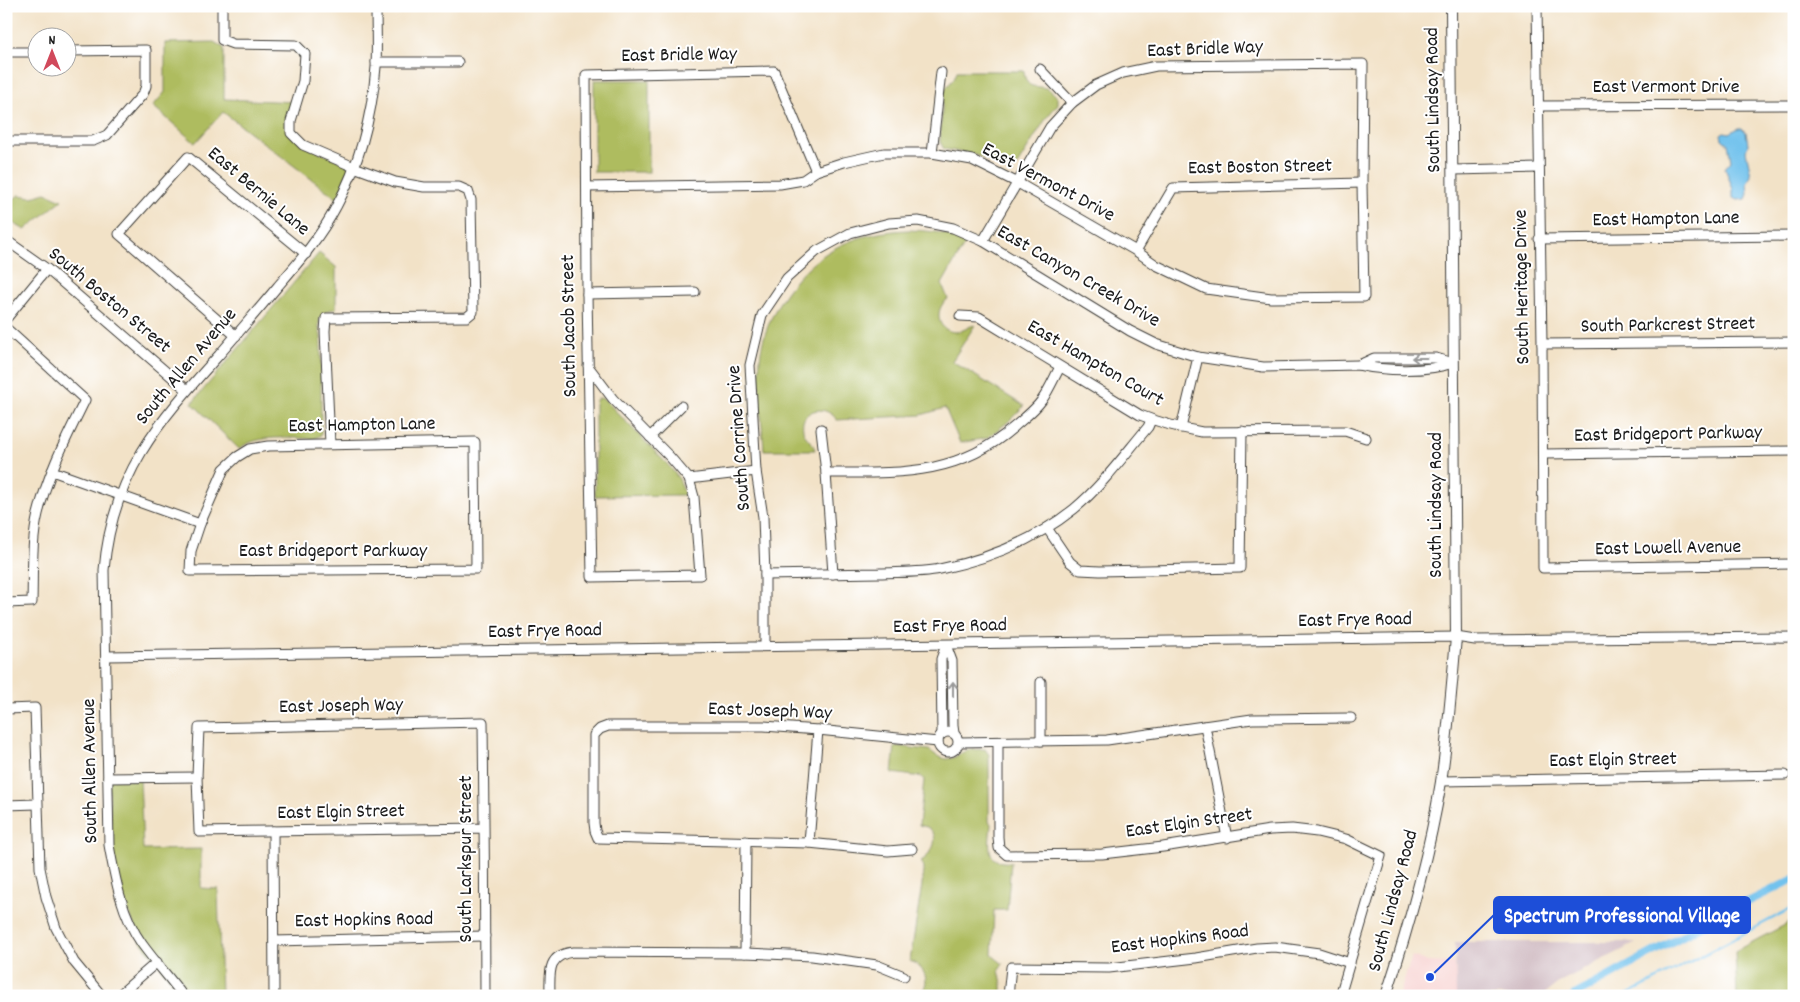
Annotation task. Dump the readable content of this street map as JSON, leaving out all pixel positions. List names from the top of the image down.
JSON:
{
  "streets": {
    "main road": ["South Lindsay Road"],
    "street": [
      "East Bridle Way",
      "East Vermont Drive",
      "East Boston Street",
      "East Bernie Lane",
      "East Hampton Lane",
      "East Canyon Creek Drive",
      "South Heritage Drive",
      "South Boston Street",
      "South Jacob Street",
      "South Parkcrest Street",
      "East Hampton Court",
      "South Allen Avenue",
      "East Bridgeport Parkway",
      "South Corrine Drive",
      "East Lowell Avenue",
      "East Frye Road",
      "East Joseph Way",
      "East Elgin Street",
      "South Larkspur Street",
      "East Hopkins Road"
    ]
  },
  "crossings": [
    ["East Bridle Way", "East Vermont Drive"],
    ["East Bridle Way", "East Boston Street"],
    ["East Bridle Way", "East Canyon Creek Drive"],
    ["East Bridle Way", "South Jacob Street"],
    ["East Vermont Drive", "East Boston Street"],
    ["East Vermont Drive", "South Heritage Drive"],
    ["East Vermont Drive", "South Jacob Street"],
    ["South Lindsay Road", "East Canyon Creek Drive"],
    ["South Lindsay Road", "East Frye Road"],
    ["South Lindsay Road", "East Elgin Street"],
    ["East Bernie Lane", "South Allen Avenue"],
    ["East Hampton Lane", "South Heritage Drive"],
    ["East Hampton Lane", "East Bridgeport Parkway"],
    ["East Canyon Creek Drive", "South Corrine Drive"],
    ["South Heritage Drive", "South Parkcrest Street"],
    ["South Heritage Drive", "East Bridgeport Parkway"],
    ["South Heritage Drive", "East Lowell Avenue"],
    ["South Boston Street", "South Allen Avenue"],
    ["South Allen Avenue", "East Frye Road"],
    ["South Corrine Drive", "East Frye Road"],
    ["East Joseph Way", "East Elgin Street"],
    ["East Joseph Way", "South Larkspur Street"],
    ["East Elgin Street", "South Larkspur Street"],
    ["East Elgin Street", "East Hopkins Road"],
    ["South Larkspur Street", "East Hopkins Road"]
  ],
  "places": ["Spectrum Professional Village"],
  "north": "top"
}
